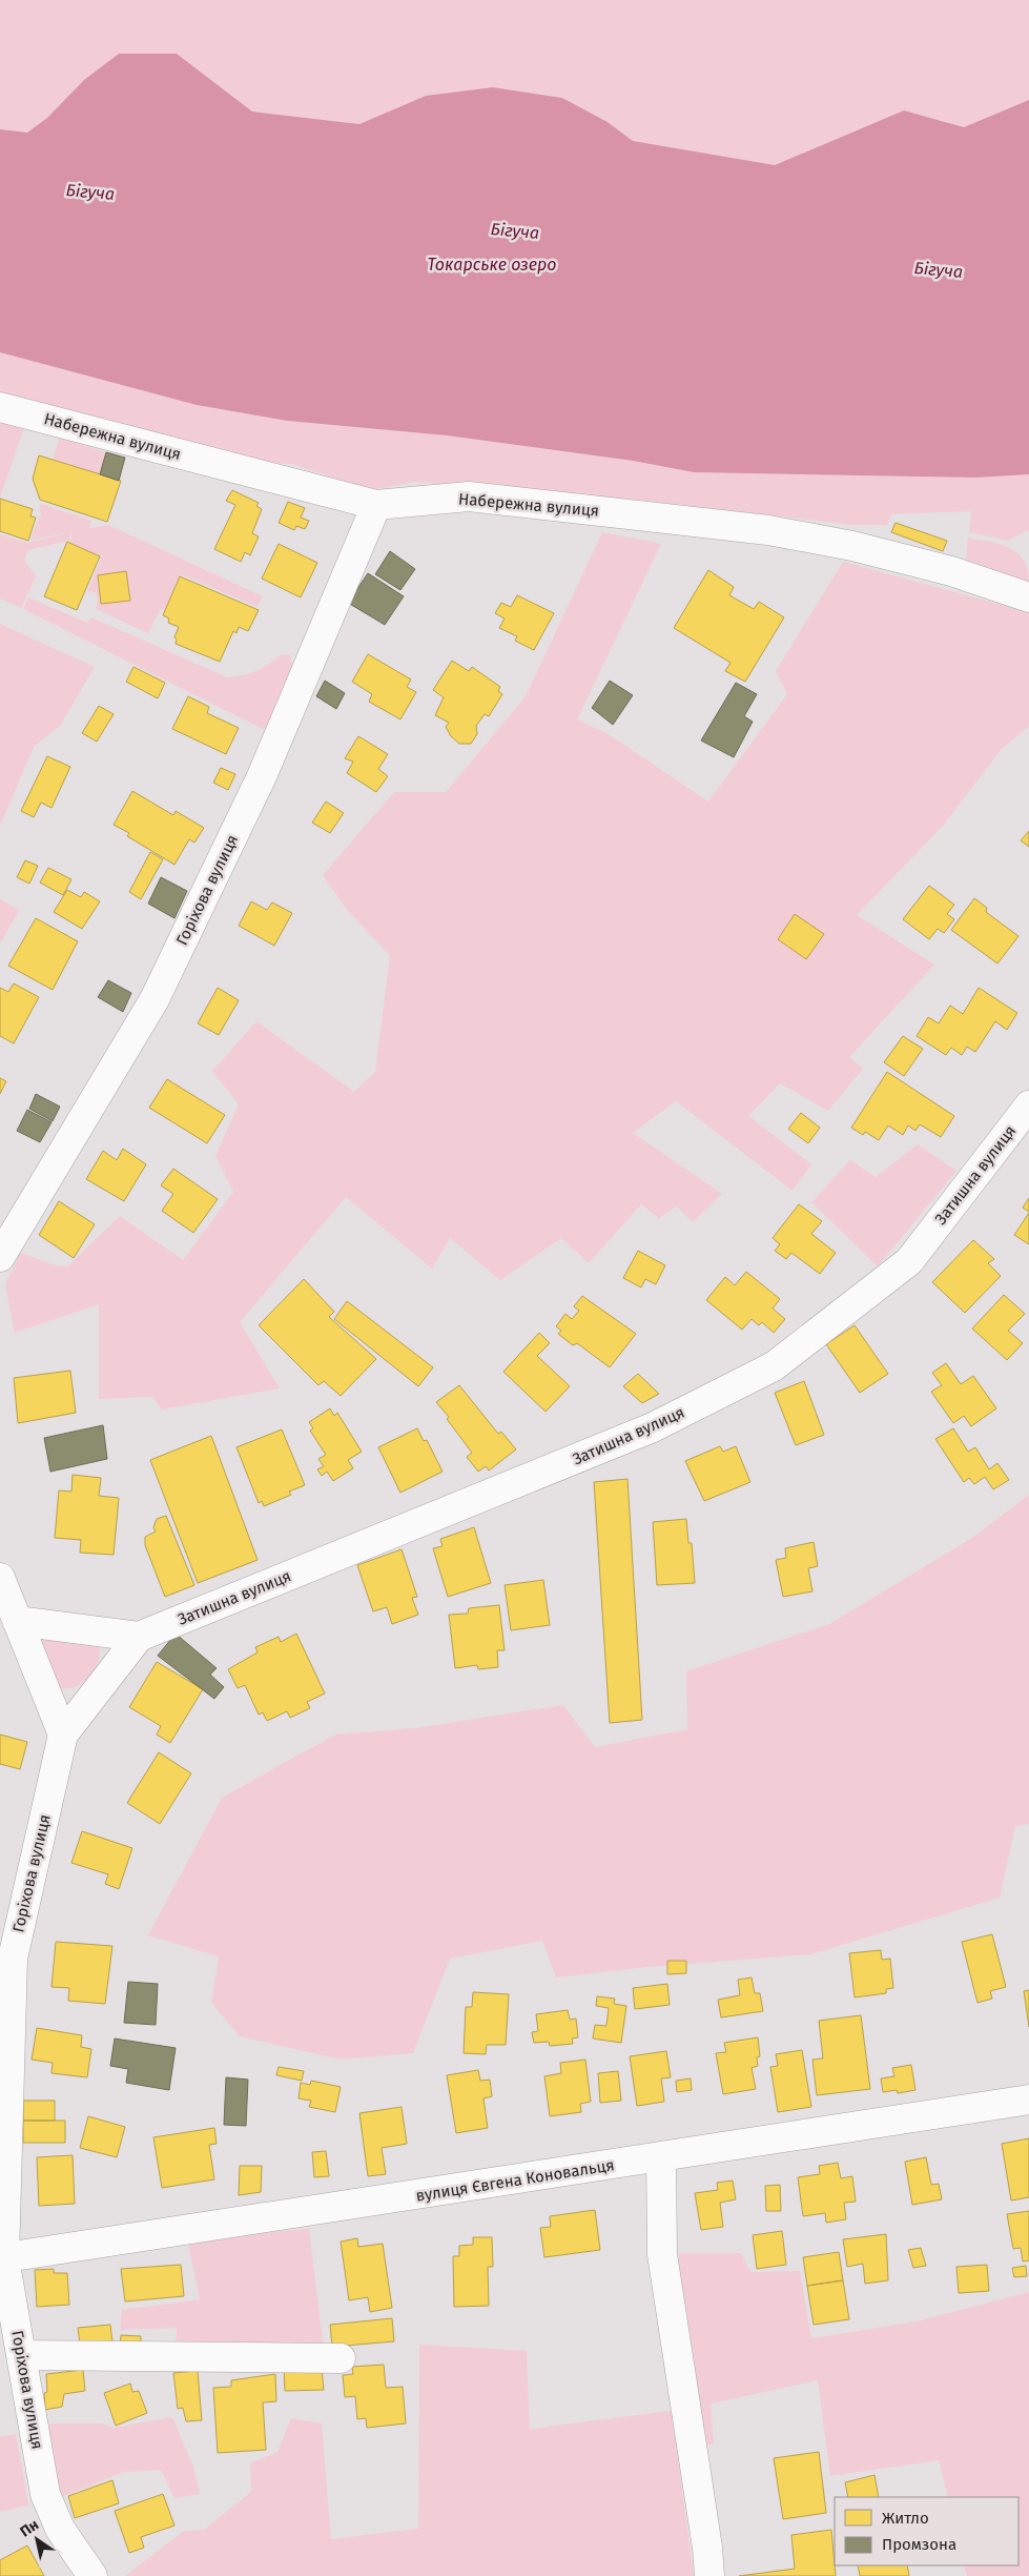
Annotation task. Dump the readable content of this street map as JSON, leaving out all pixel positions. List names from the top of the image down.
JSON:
{
  "streets": {
    "street": [
      "Набережна вулиця",
      "Горіхова вулиця",
      "Затишна вулиця",
      "вулиця Євгена Коновальця"
    ]
  },
  "crossings": [
    ["Набережна вулиця", "Горіхова вулиця"],
    ["Горіхова вулиця", "вулиця Євгена Коновальця"]
  ],
  "water": ["Бігуча", "Токарське озеро"],
  "legend": ["Житло", "Промзона"],
  "north": "top left"
}
